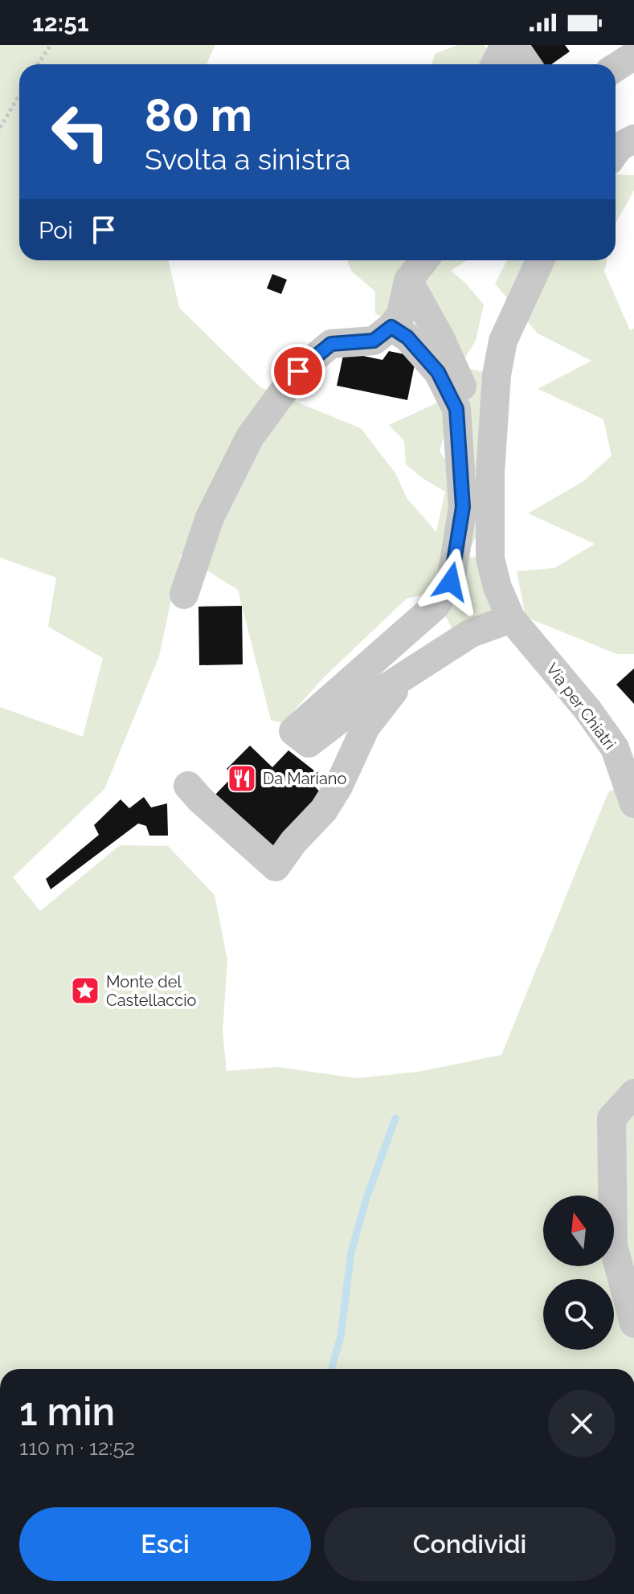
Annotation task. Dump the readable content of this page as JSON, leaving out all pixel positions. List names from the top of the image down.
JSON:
{
  "streets": {
    "street": ["Via per Chiatri"]
  },
  "places": {
    "restaurant": ["Da Mariano"],
    "place": ["Monte del Castellaccio"]
  },
  "north": "top",
  "page": {
    "status": "12:51",
    "turn": ["80 m", "Svolta a sinistra"],
    "then": "Poi",
    "heading": ["1 min", "110 m · 12:52"],
    "buttons": ["Esci", "Condividi"]
  }
}
